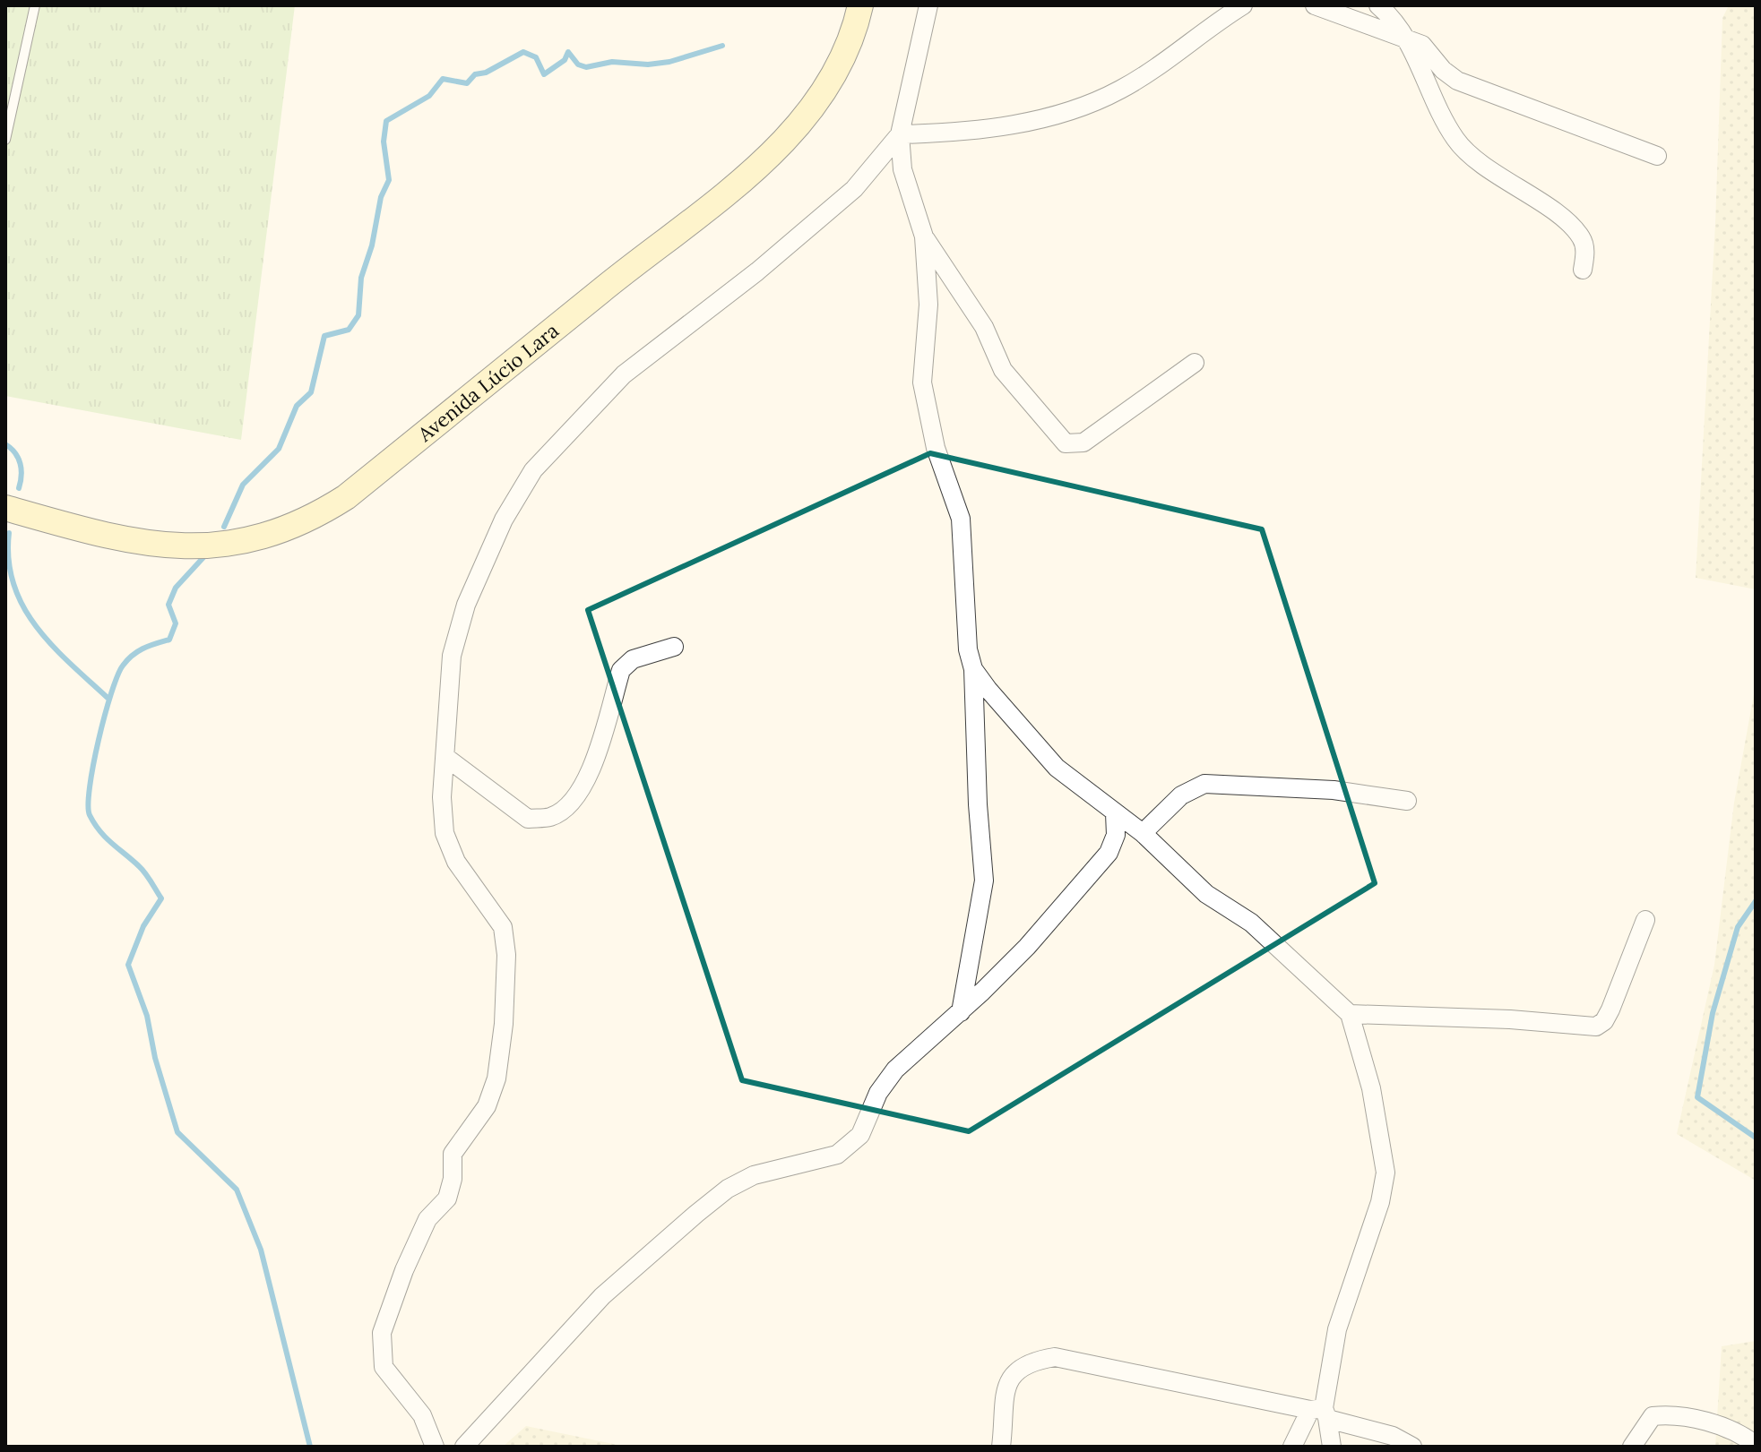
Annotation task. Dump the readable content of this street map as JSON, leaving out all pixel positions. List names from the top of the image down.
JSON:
{
  "streets": {
    "main road": ["Avenida Lúcio Lara"]
  }
}
